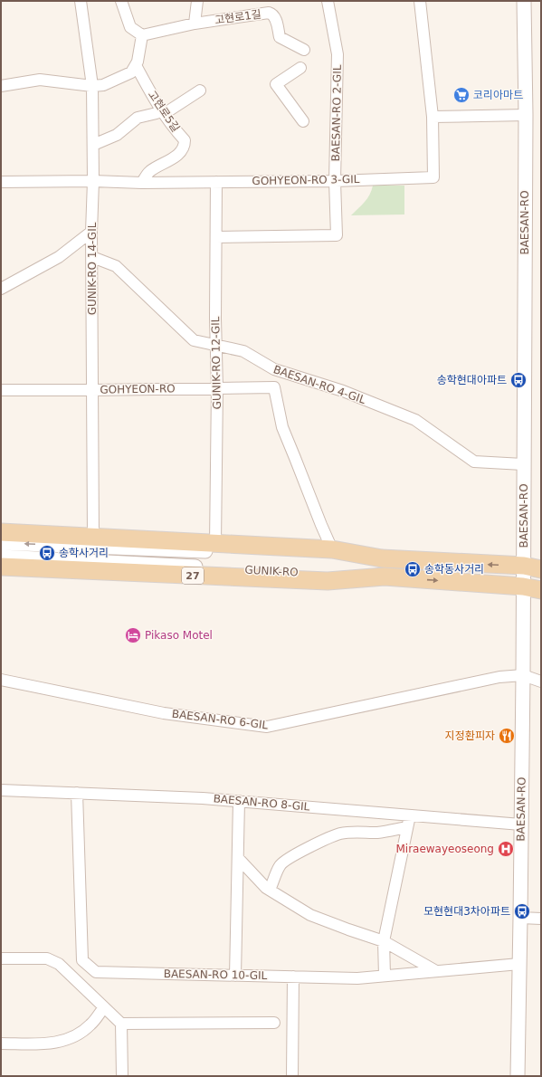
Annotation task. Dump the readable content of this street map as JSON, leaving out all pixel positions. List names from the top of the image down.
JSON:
{
  "streets": {
    "main road": ["GUNIK-RO", "27"],
    "street": [
      "고현로1길",
      "고현로5길",
      "BAESAN-RO 2-GIL",
      "GOHYEON-RO 3-GIL",
      "BAESAN-RO",
      "GUNIK-RO 14-GIL",
      "GUNIK-RO 12-GIL",
      "BAESAN-RO 4-GIL",
      "GOHYEON-RO",
      "BAESAN-RO 6-GIL",
      "BAESAN-RO 8-GIL",
      "BAESAN-RO 10-GIL"
    ]
  },
  "crossings": [
    ["고현로5길", "GOHYEON-RO 3-GIL"],
    ["BAESAN-RO 2-GIL", "GOHYEON-RO 3-GIL"],
    ["BAESAN-RO 2-GIL", "GUNIK-RO 12-GIL"],
    ["GOHYEON-RO 3-GIL", "GUNIK-RO 14-GIL"],
    ["GOHYEON-RO 3-GIL", "GUNIK-RO 12-GIL"],
    ["BAESAN-RO", "BAESAN-RO 4-GIL"],
    ["BAESAN-RO", "GUNIK-RO"],
    ["BAESAN-RO", "BAESAN-RO 6-GIL"],
    ["BAESAN-RO", "BAESAN-RO 8-GIL"],
    ["BAESAN-RO", "BAESAN-RO 10-GIL"],
    ["GUNIK-RO 14-GIL", "BAESAN-RO 4-GIL"],
    ["GUNIK-RO 14-GIL", "GOHYEON-RO"],
    ["GUNIK-RO 12-GIL", "BAESAN-RO 4-GIL"],
    ["GUNIK-RO 12-GIL", "GOHYEON-RO"],
    ["GUNIK-RO", "27"],
    ["BAESAN-RO 8-GIL", "BAESAN-RO 10-GIL"]
  ],
  "places": {
    "supermarket": ["코리아마트"],
    "bus stop": [
      "송학현대아파트",
      "송학사거리",
      "송학동사거리",
      "모현현대3차아파트"
    ],
    "hotel": ["Pikaso Motel"],
    "restaurant": ["지정환피자"],
    "hospital": ["Miraewayeoseong"]
  }
}
